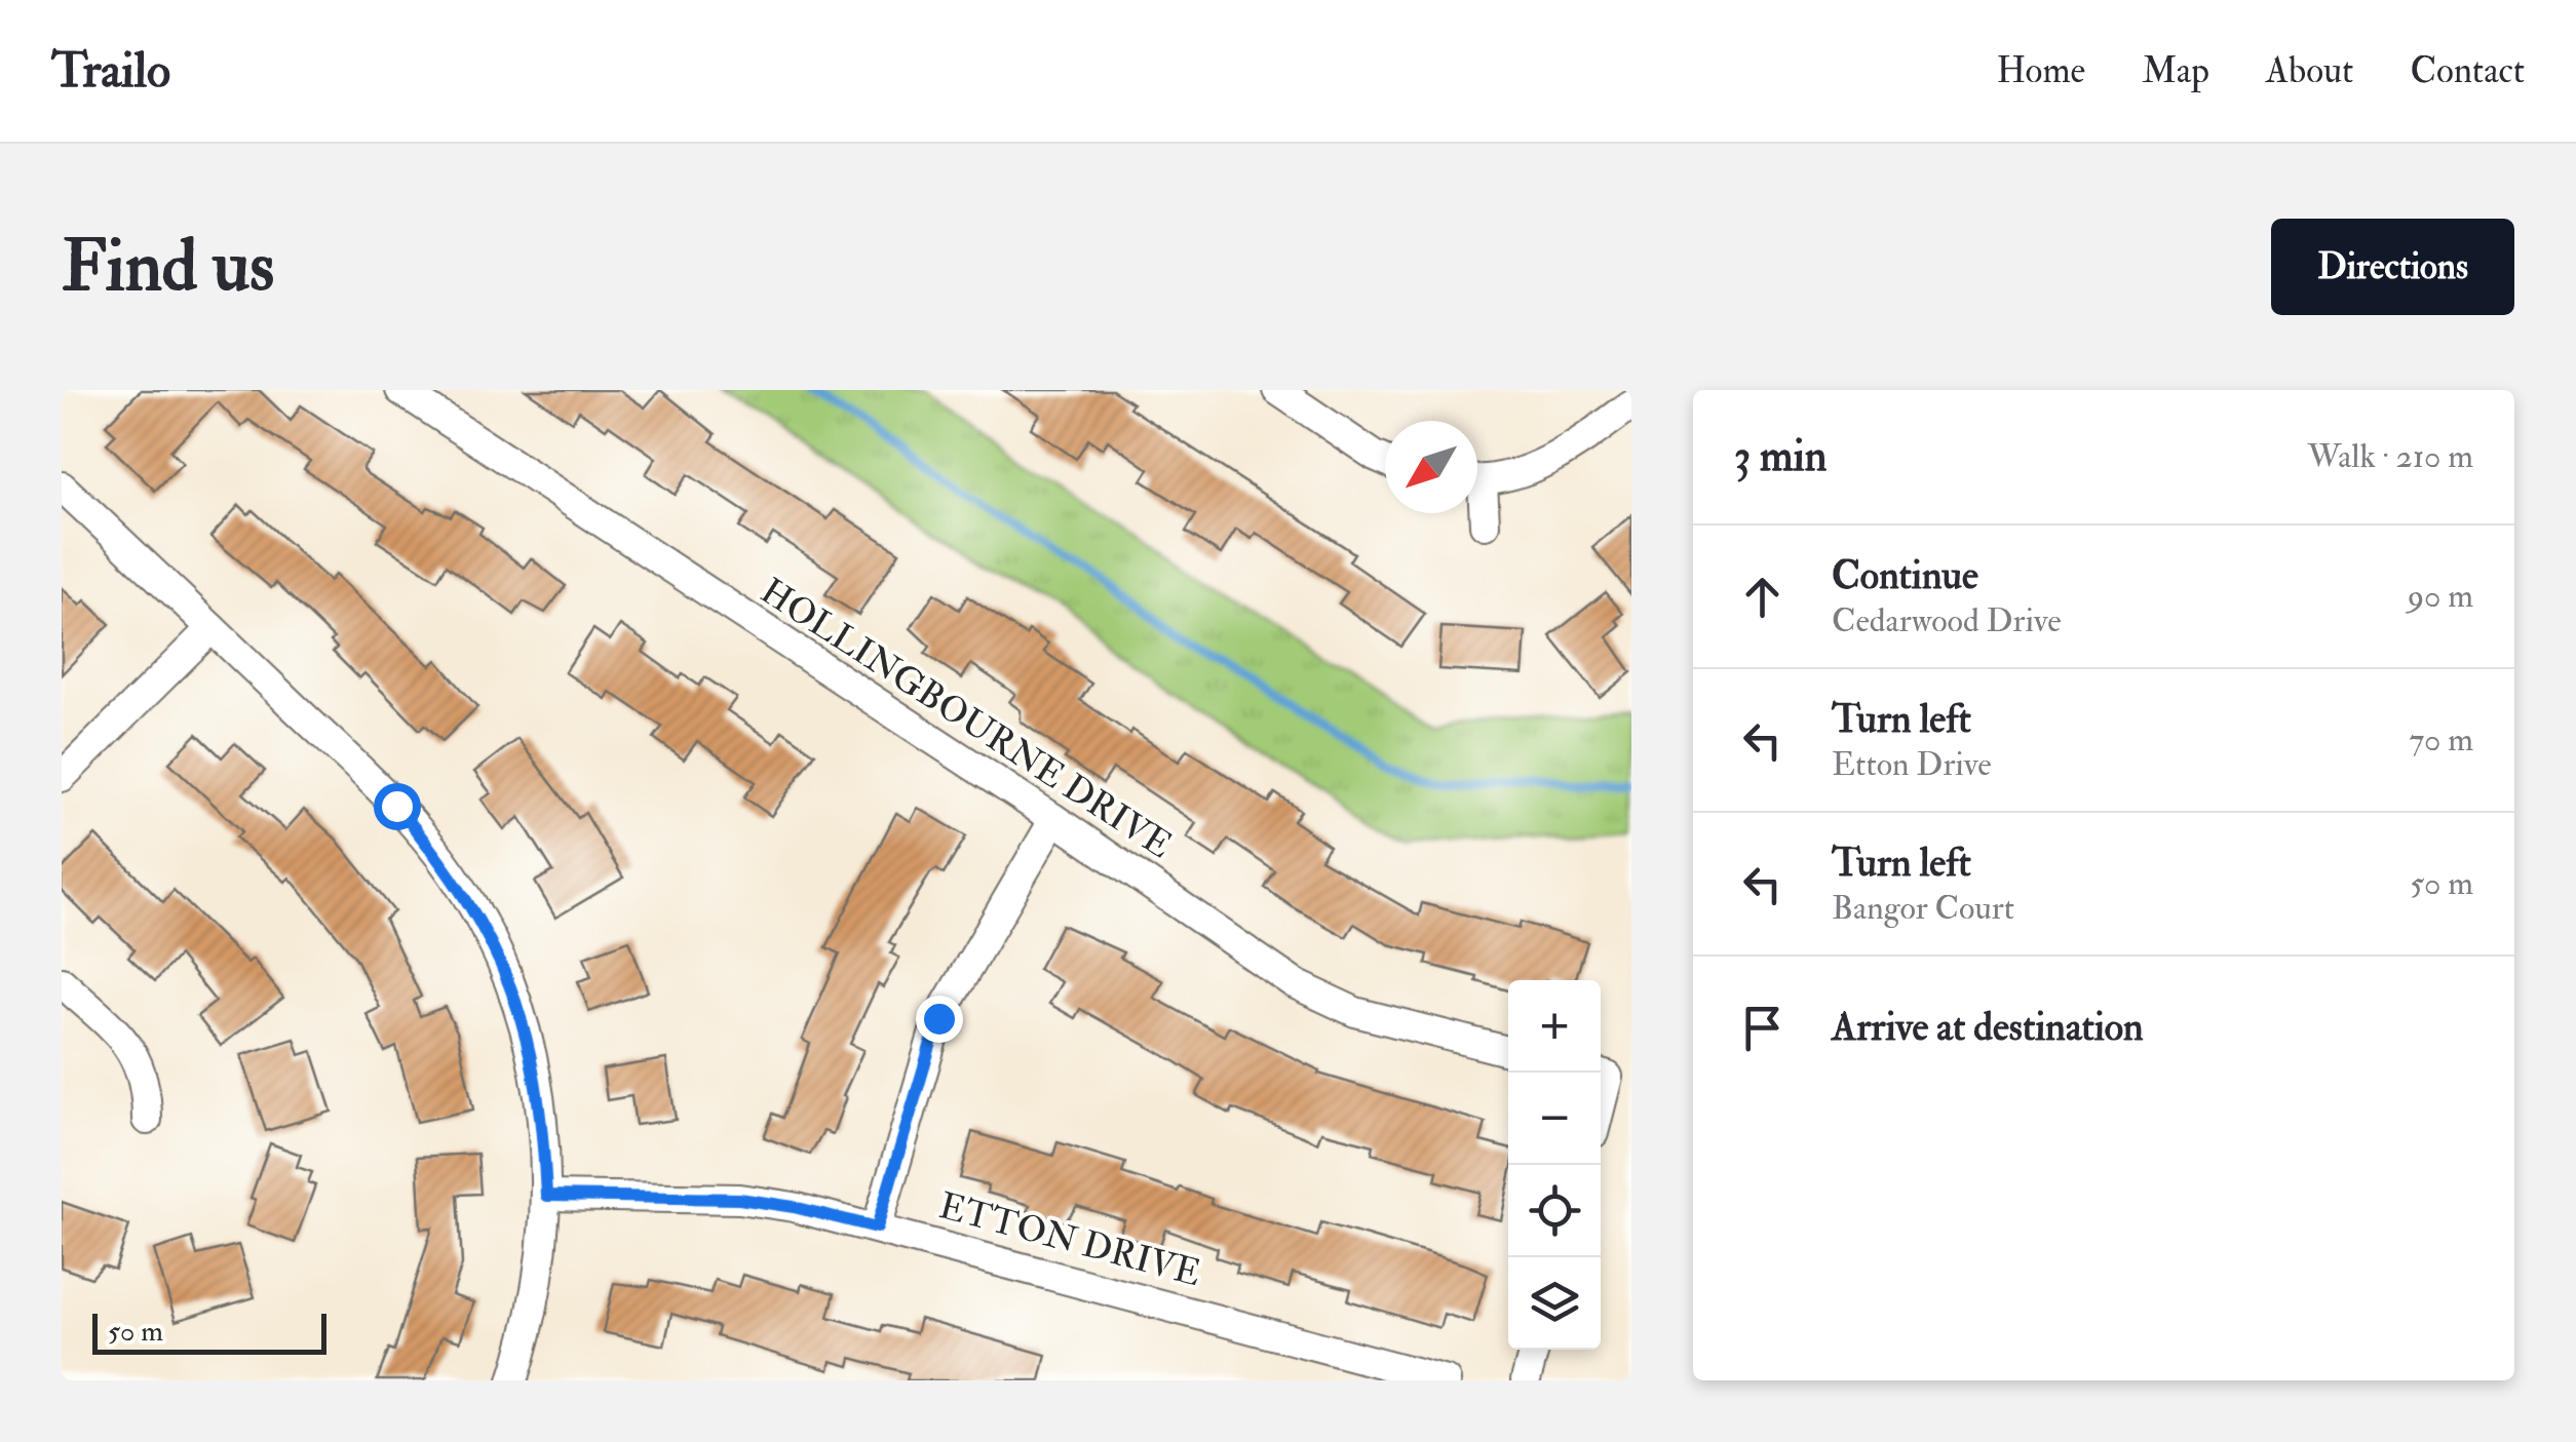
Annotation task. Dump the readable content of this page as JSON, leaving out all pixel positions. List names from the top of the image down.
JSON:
{
  "streets": {
    "street": ["HOLLINGBOURNE DRIVE", "ETTON DRIVE"]
  },
  "scale_bar": "50 m",
  "north": "bottom left",
  "page": {
    "header": "Trailo",
    "nav": [
      "Home",
      "Map",
      "About",
      "Contact"
    ],
    "buttons": "Directions",
    "title": "Find us",
    "heading": ["3 min", "Walk · 210 m"],
    "list": [
      ["Continue", "Cedarwood Drive", "90 m"],
      ["Turn left", "Etton Drive", "70 m"],
      ["Turn left", "Bangor Court", "50 m"],
      "Arrive at destination"
    ],
    "map_buttons": ["+", "−"],
    "scale": "50 m"
  }
}
